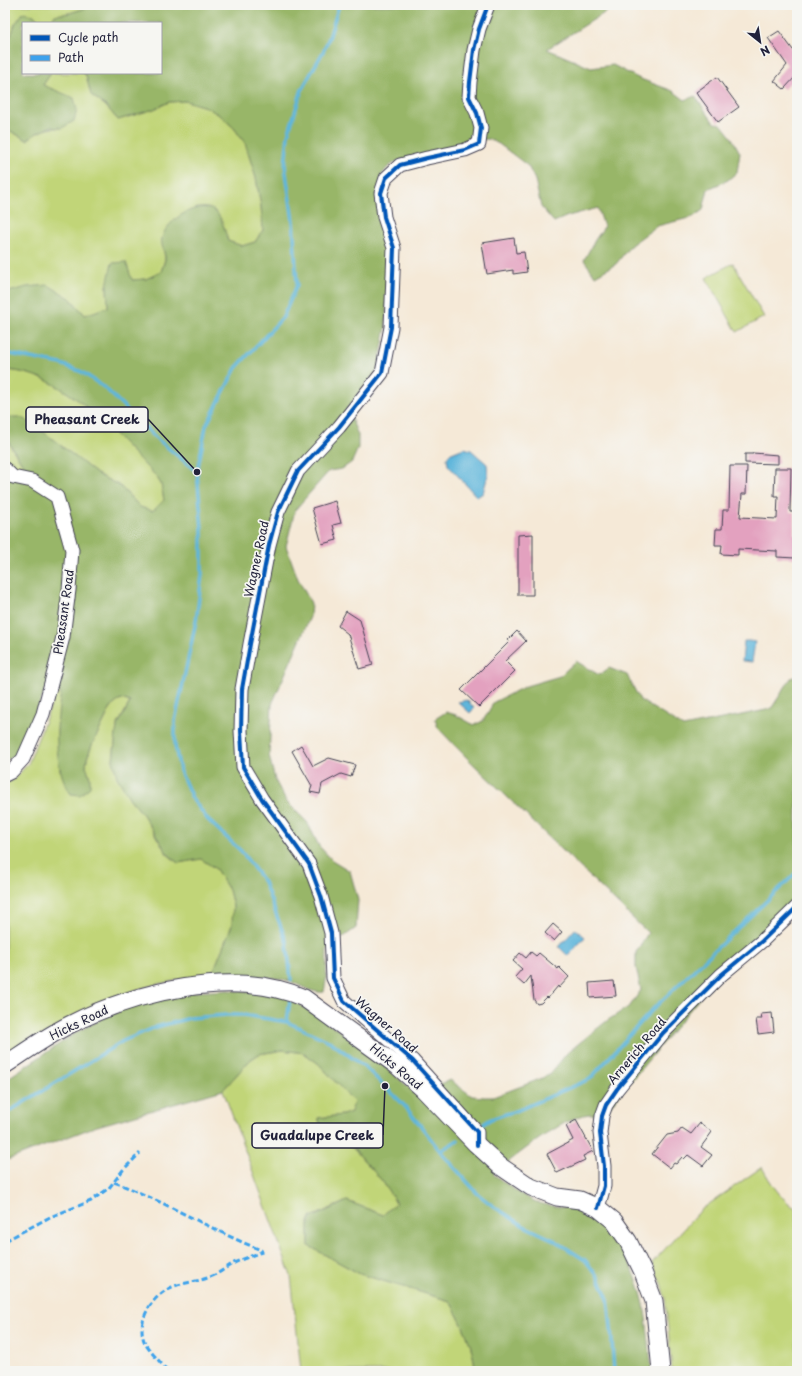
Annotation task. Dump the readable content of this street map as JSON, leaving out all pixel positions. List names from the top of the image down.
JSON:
{
  "streets": {
    "street": [
      "Wagner Road",
      "Pheasant Road",
      "Hicks Road",
      "Arnerich Road"
    ]
  },
  "crossings": [
    ["Wagner Road", "Hicks Road"],
    ["Hicks Road", "Arnerich Road"]
  ],
  "places": ["Pheasant Creek", "Guadalupe Creek"],
  "legend": ["Cycle path", "Path"],
  "north": "bottom right"
}
